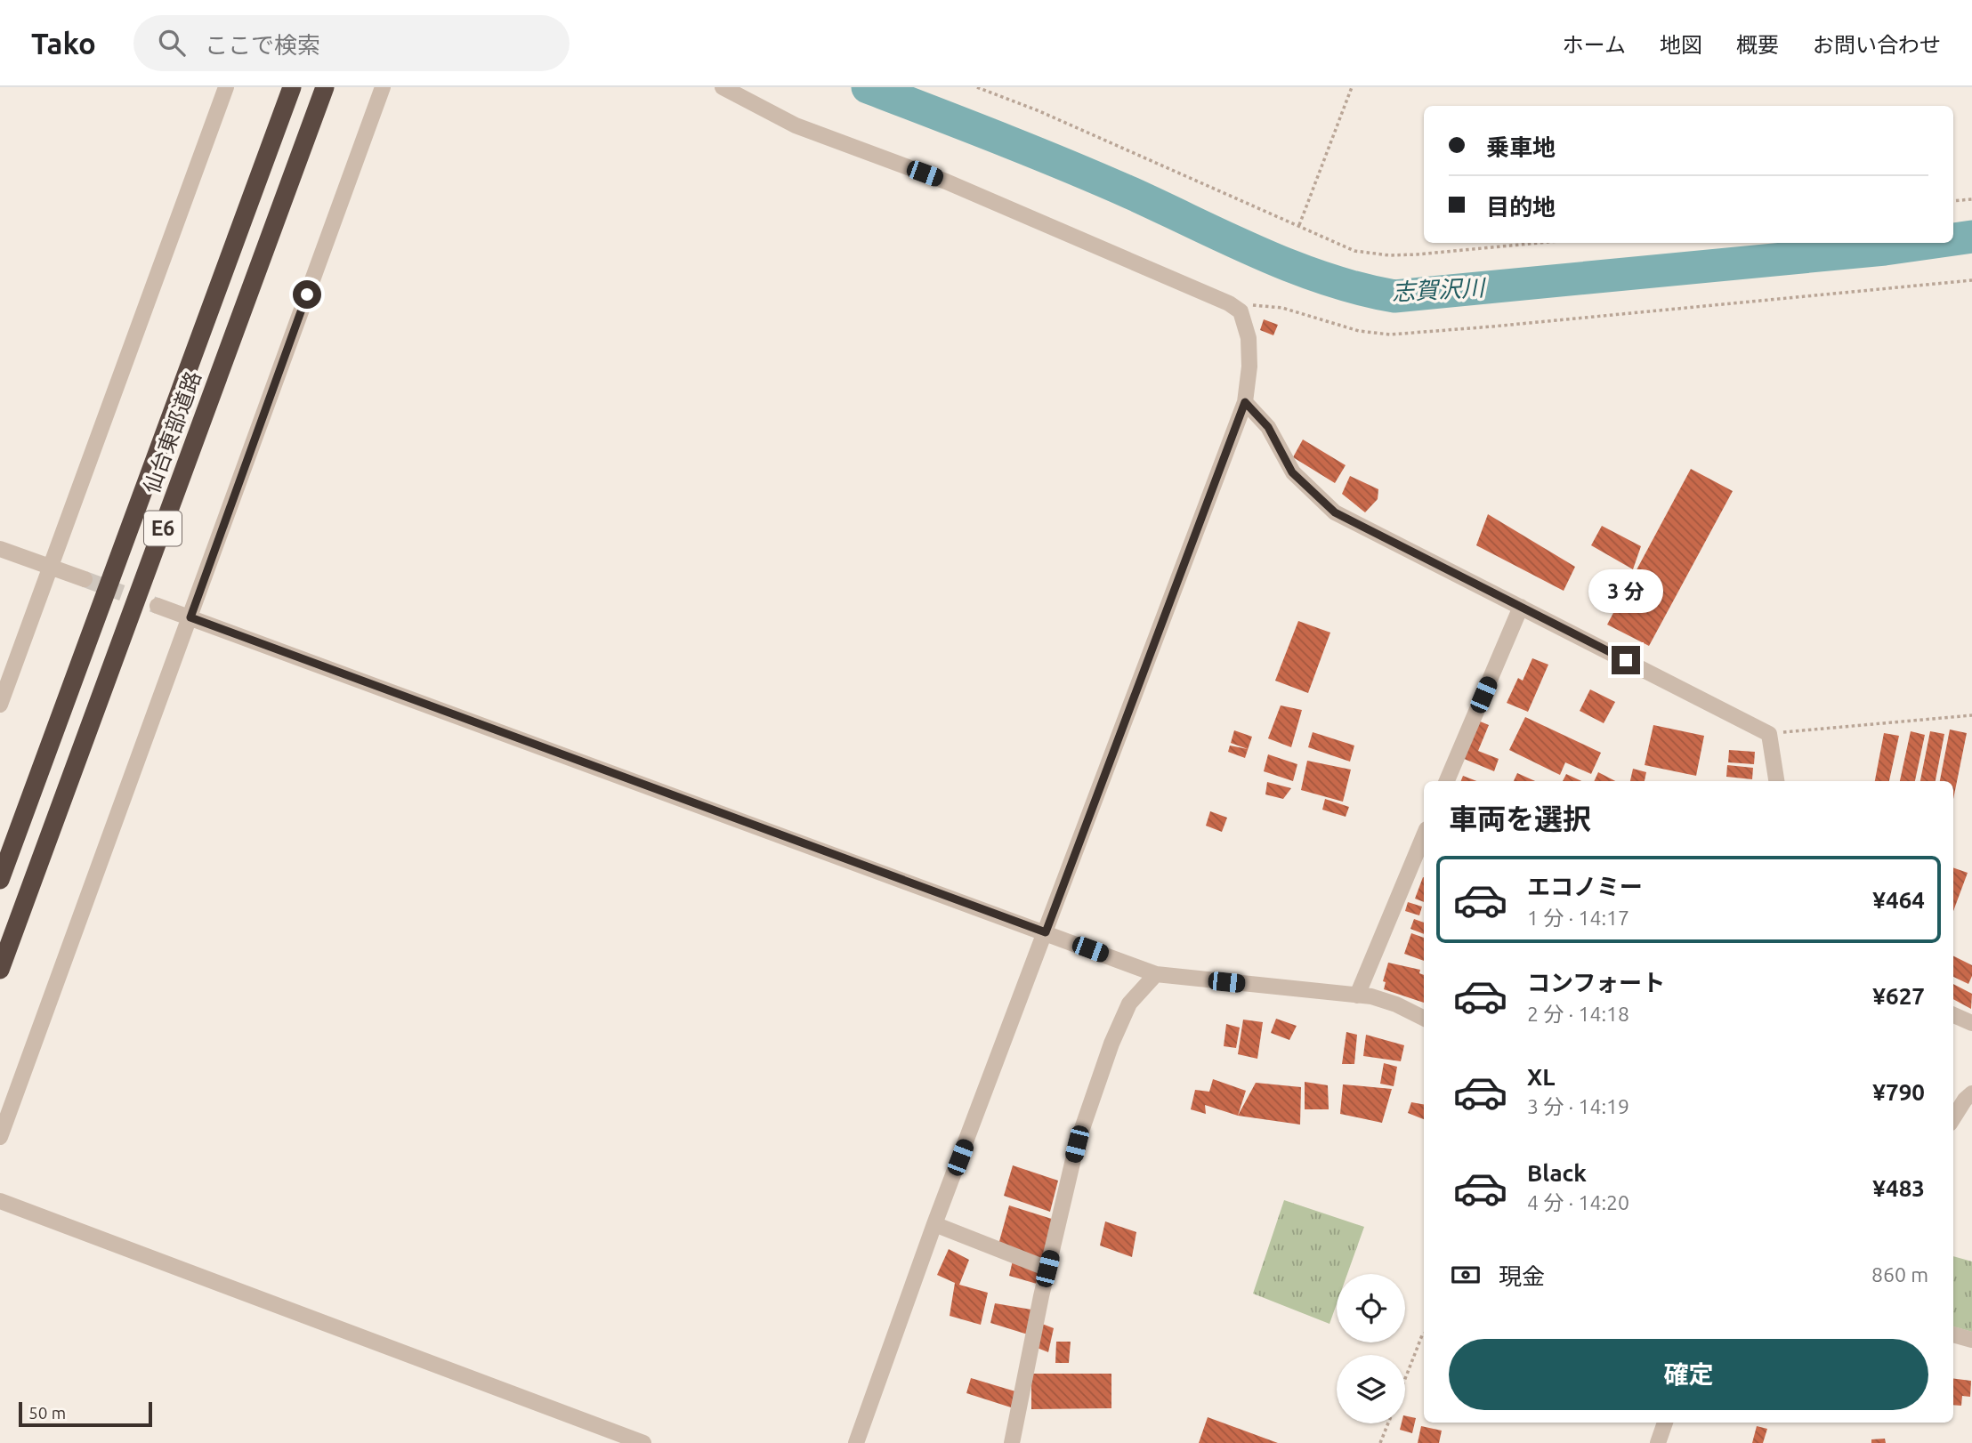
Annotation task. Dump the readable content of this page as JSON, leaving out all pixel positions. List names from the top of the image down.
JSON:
{
  "streets": {
    "highway": ["仙台東部道路", "E6"]
  },
  "water": ["志賀沢川"],
  "scale_bar": "50 m",
  "page": {
    "header": "Tako",
    "search": "ここで検索",
    "nav": [
      "ホーム",
      "地図",
      "概要",
      "お問い合わせ"
    ],
    "banner": ["乗車地", "目的地"],
    "bubble": "3 分",
    "heading": "車両を選択",
    "list": [
      {
        "name": "エコノミー",
        "note": "1 分 · 14:17",
        "value": "¥464"
      },
      {
        "name": "コンフォート",
        "note": "2 分 · 14:18",
        "value": "¥627"
      },
      {
        "name": "XL",
        "note": "3 分 · 14:19",
        "value": "¥790"
      },
      {
        "name": "Black",
        "note": "4 分 · 14:20",
        "value": "¥483"
      }
    ],
    "pay": ["現金", "860 m"],
    "buttons": "確定",
    "scale": "50 m"
  }
}
